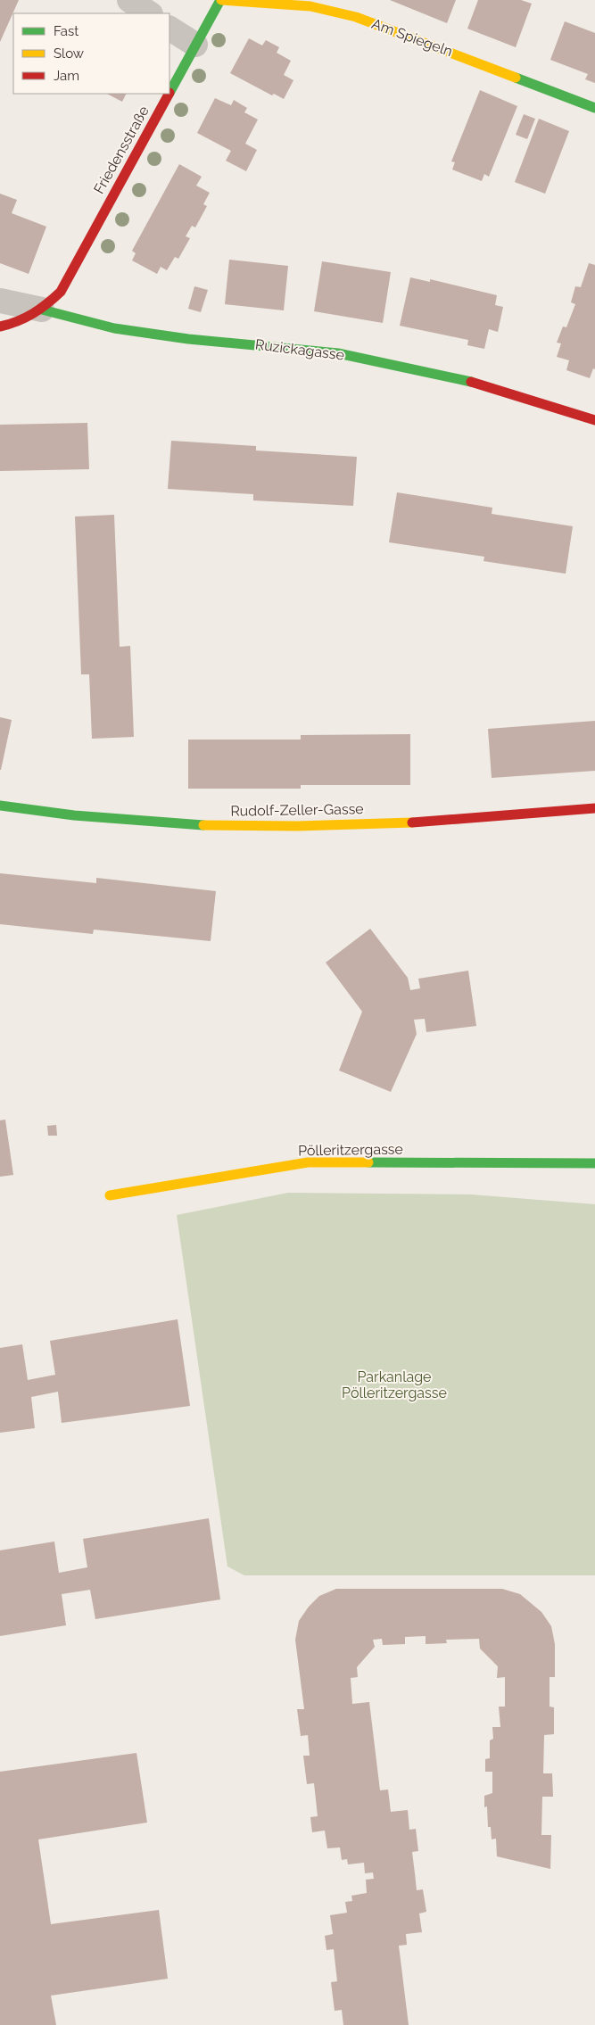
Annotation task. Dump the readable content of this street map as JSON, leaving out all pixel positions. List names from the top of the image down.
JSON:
{
  "streets": {
    "street": [
      "Am Spiegeln",
      "Friedensstraße",
      "Ruzickagasse",
      "Rudolf-Zeller-Gasse",
      "Pölleritzergasse"
    ]
  },
  "crossings": [
    ["Am Spiegeln", "Friedensstraße"],
    ["Friedensstraße", "Ruzickagasse"]
  ],
  "parks": ["Parkanlage Pölleritzergasse"],
  "legend": ["Fast", "Slow", "Jam"]
}
